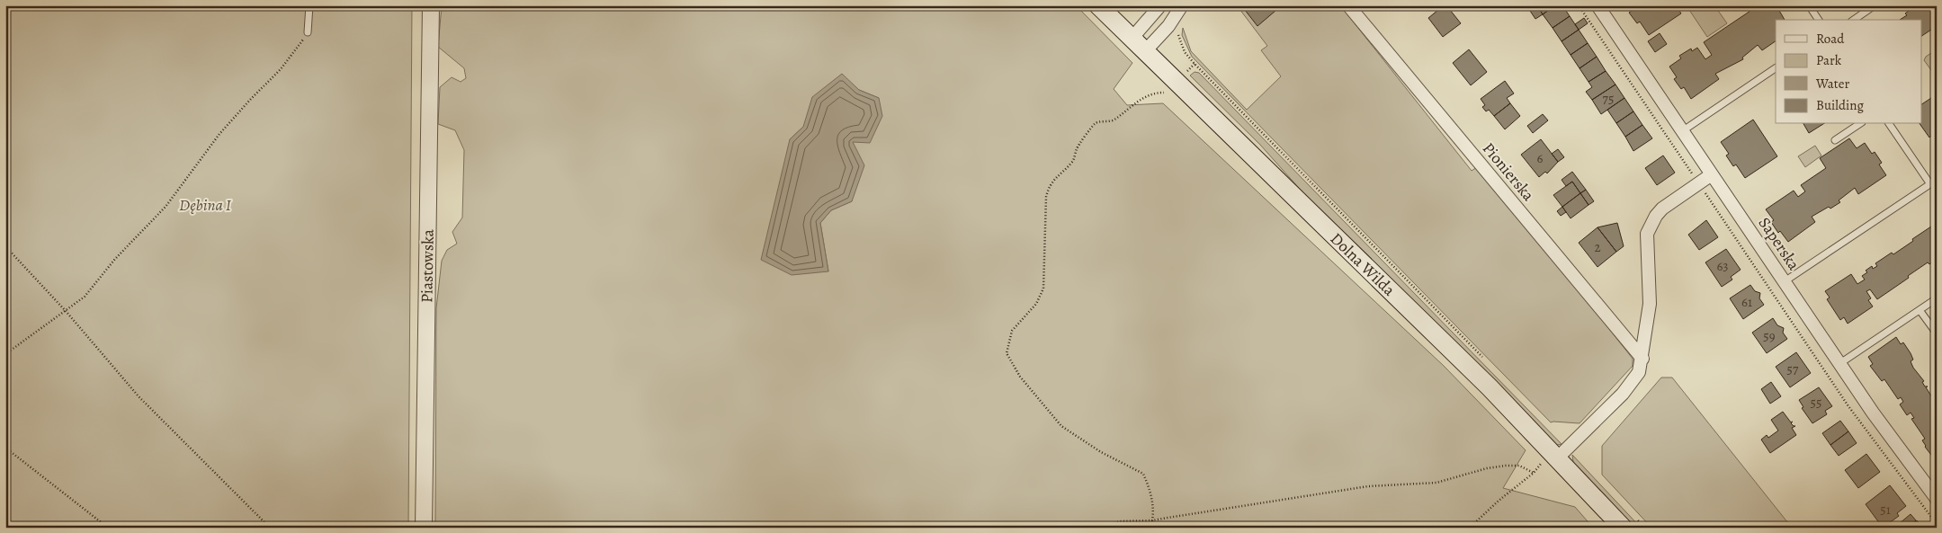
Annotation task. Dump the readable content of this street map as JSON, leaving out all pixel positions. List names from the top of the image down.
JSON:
{
  "streets": {
    "main road": ["Dolna Wilda"],
    "street": ["Pionierska", "Saperska", "Piastowska"]
  },
  "parks": ["Dębina I"],
  "house_numbers": [
    "75",
    "6",
    "2",
    "63",
    "61",
    "59",
    "57",
    "55",
    "51"
  ],
  "legend": [
    "Road",
    "Park",
    "Water",
    "Building"
  ]
}
